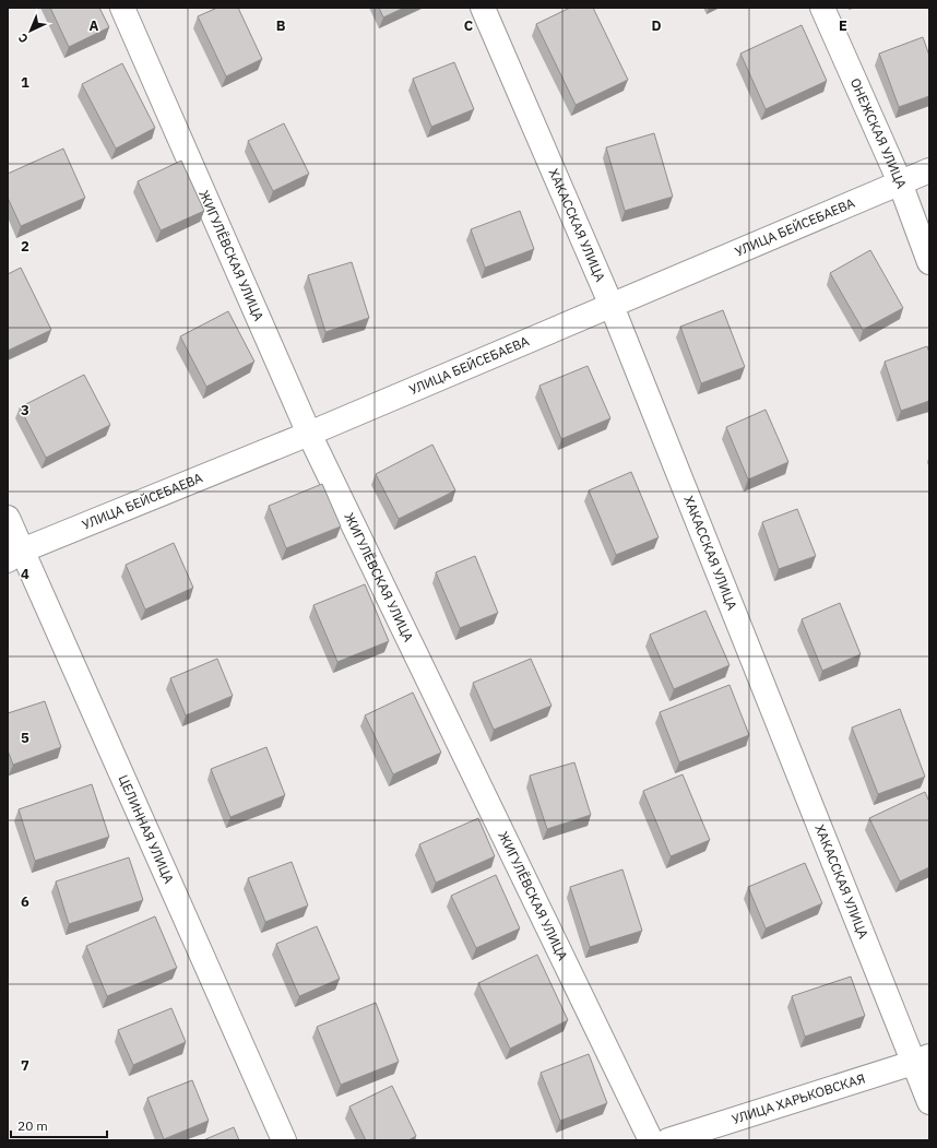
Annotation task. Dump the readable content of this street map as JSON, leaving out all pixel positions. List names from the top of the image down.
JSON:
{
  "streets": {
    "street": [
      "ОНЕЖСКАЯ УЛИЦА",
      "ХАКАССКАЯ УЛИЦА",
      "УЛИЦА БЕЙСЕБАЕВА",
      "ЖИГУЛЁВСКАЯ УЛИЦА",
      "ЦЕЛИННАЯ УЛИЦА",
      "УЛИЦА ХАРЬКОВСКАЯ"
    ]
  },
  "crossings": [
    ["ОНЕЖСКАЯ УЛИЦА", "УЛИЦА БЕЙСЕБАЕВА"],
    ["ХАКАССКАЯ УЛИЦА", "УЛИЦА БЕЙСЕБАЕВА"],
    ["ХАКАССКАЯ УЛИЦА", "УЛИЦА ХАРЬКОВСКАЯ"],
    ["УЛИЦА БЕЙСЕБАЕВА", "ЖИГУЛЁВСКАЯ УЛИЦА"],
    ["УЛИЦА БЕЙСЕБАЕВА", "ЦЕЛИННАЯ УЛИЦА"]
  ],
  "scale_bar": "20 m",
  "north": "bottom left",
  "grid": {
    "columns": [
      "A",
      "B",
      "C",
      "D",
      "E"
    ],
    "rows": [
      "1",
      "2",
      "3",
      "4",
      "5",
      "6",
      "7"
    ]
  }
}
